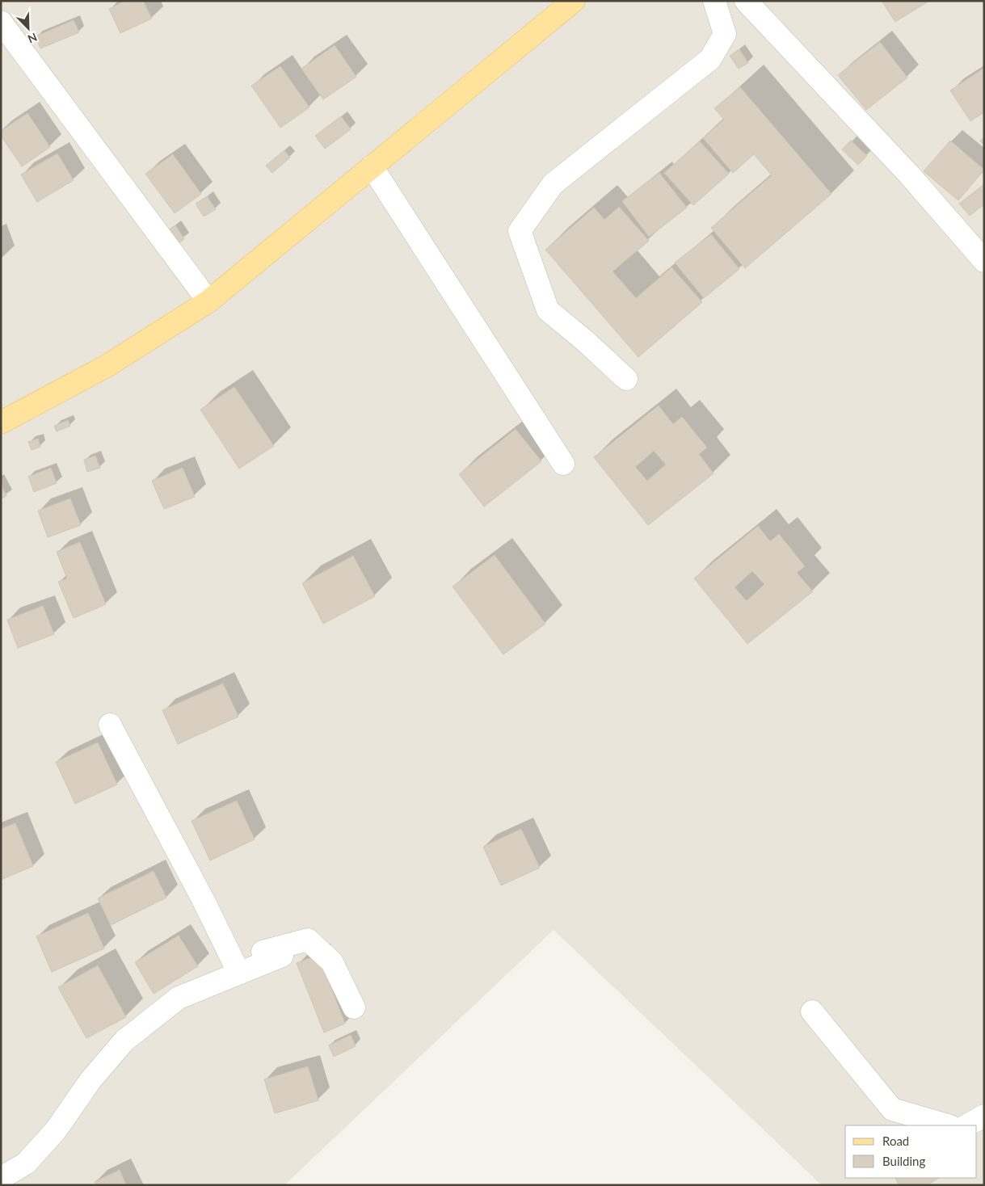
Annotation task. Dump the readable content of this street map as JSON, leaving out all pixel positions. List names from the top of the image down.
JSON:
{
  "legend": ["Road", "Building"],
  "north": "bottom right"
}
